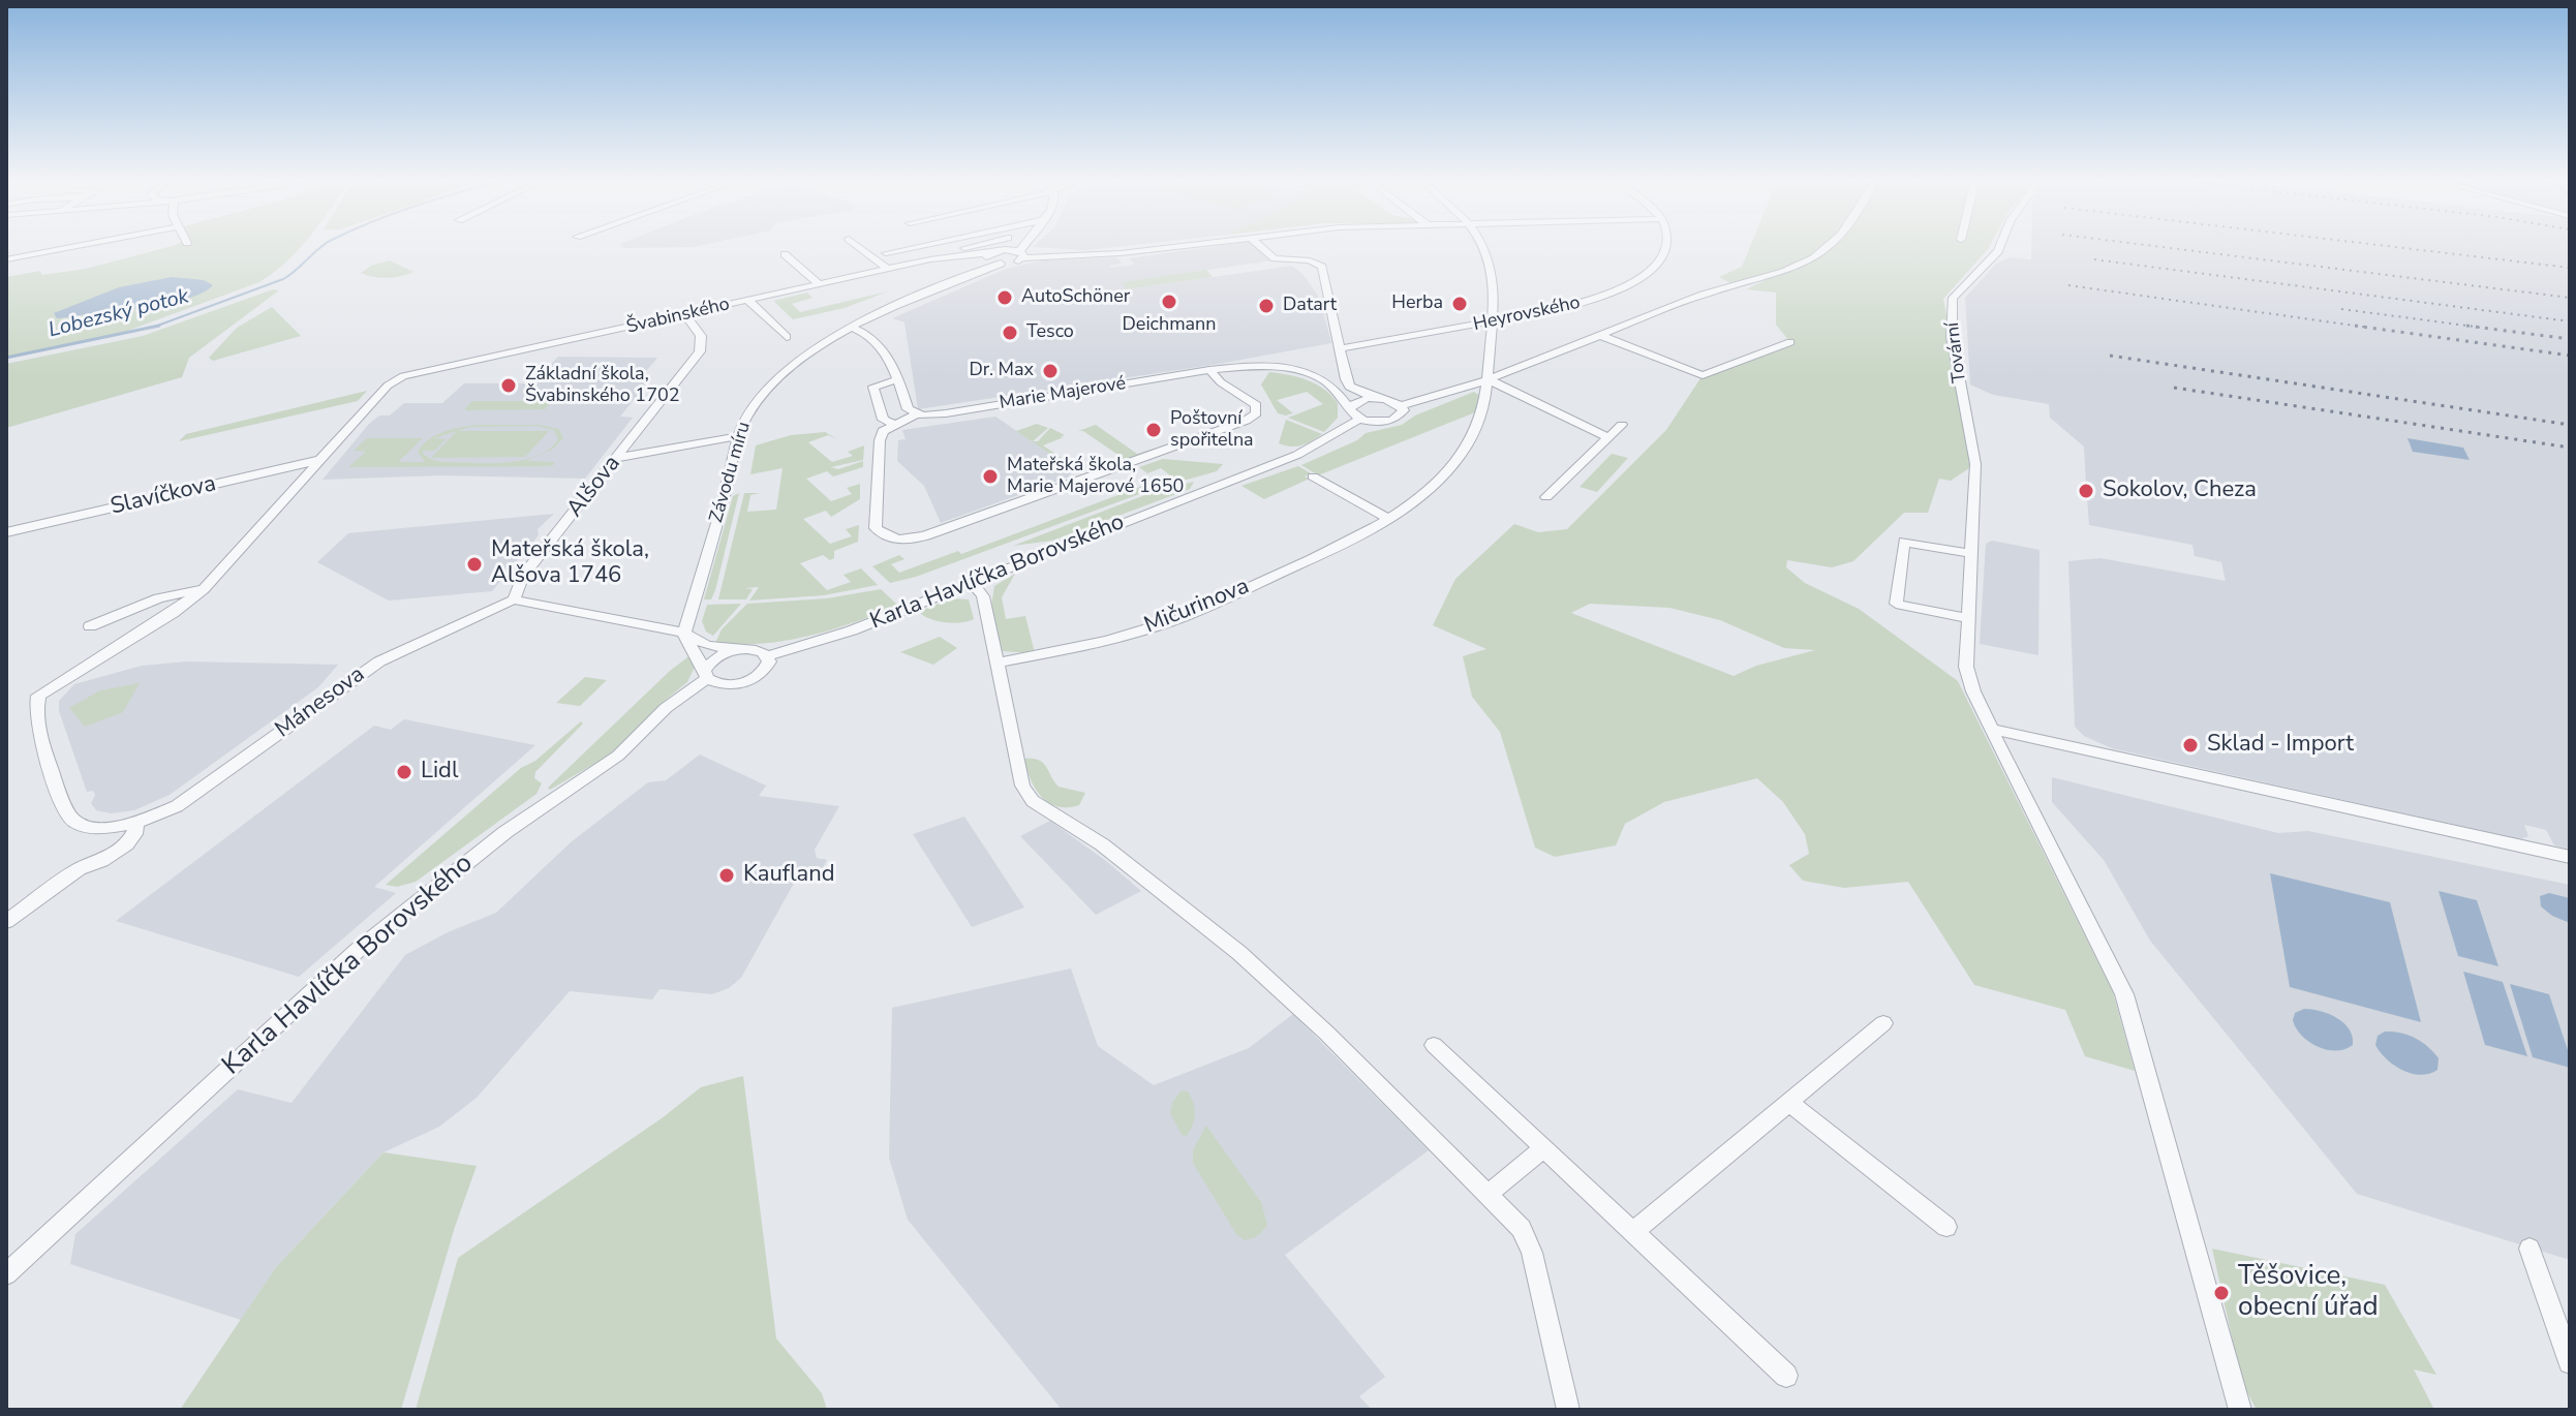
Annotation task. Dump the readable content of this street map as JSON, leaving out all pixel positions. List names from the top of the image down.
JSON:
{
  "streets": {
    "street": [
      "Heyrovského",
      "Švabinského",
      "Tovární",
      "Marie Majerové",
      "Závodu míru",
      "Alšova",
      "Slavíčkova",
      "Karla Havlíčka Borovského",
      "Mičurinova",
      "Mánesova"
    ]
  },
  "crossings": [
    ["Heyrovského", "Mičurinova"],
    ["Švabinského", "Závodu míru"],
    ["Švabinského", "Alšova"],
    ["Švabinského", "Slavíčkova"],
    ["Alšova", "Mánesova"]
  ],
  "water": ["Lobezský potok"],
  "places": [
    "AutoSchöner",
    "Deichmann",
    "Herba",
    "Datart",
    "Tesco",
    "Dr. Max",
    "Základní škola, Švabinského 1702",
    "Poštovní spořitelna",
    "Mateřská škola, Marie Majerové 1650",
    "Sokolov, Cheza",
    "Mateřská škola, Alšova 1746",
    "Sklad - Import",
    "Lidl",
    "Kaufland",
    "Těšovice, obecní úřad"
  ]
}
